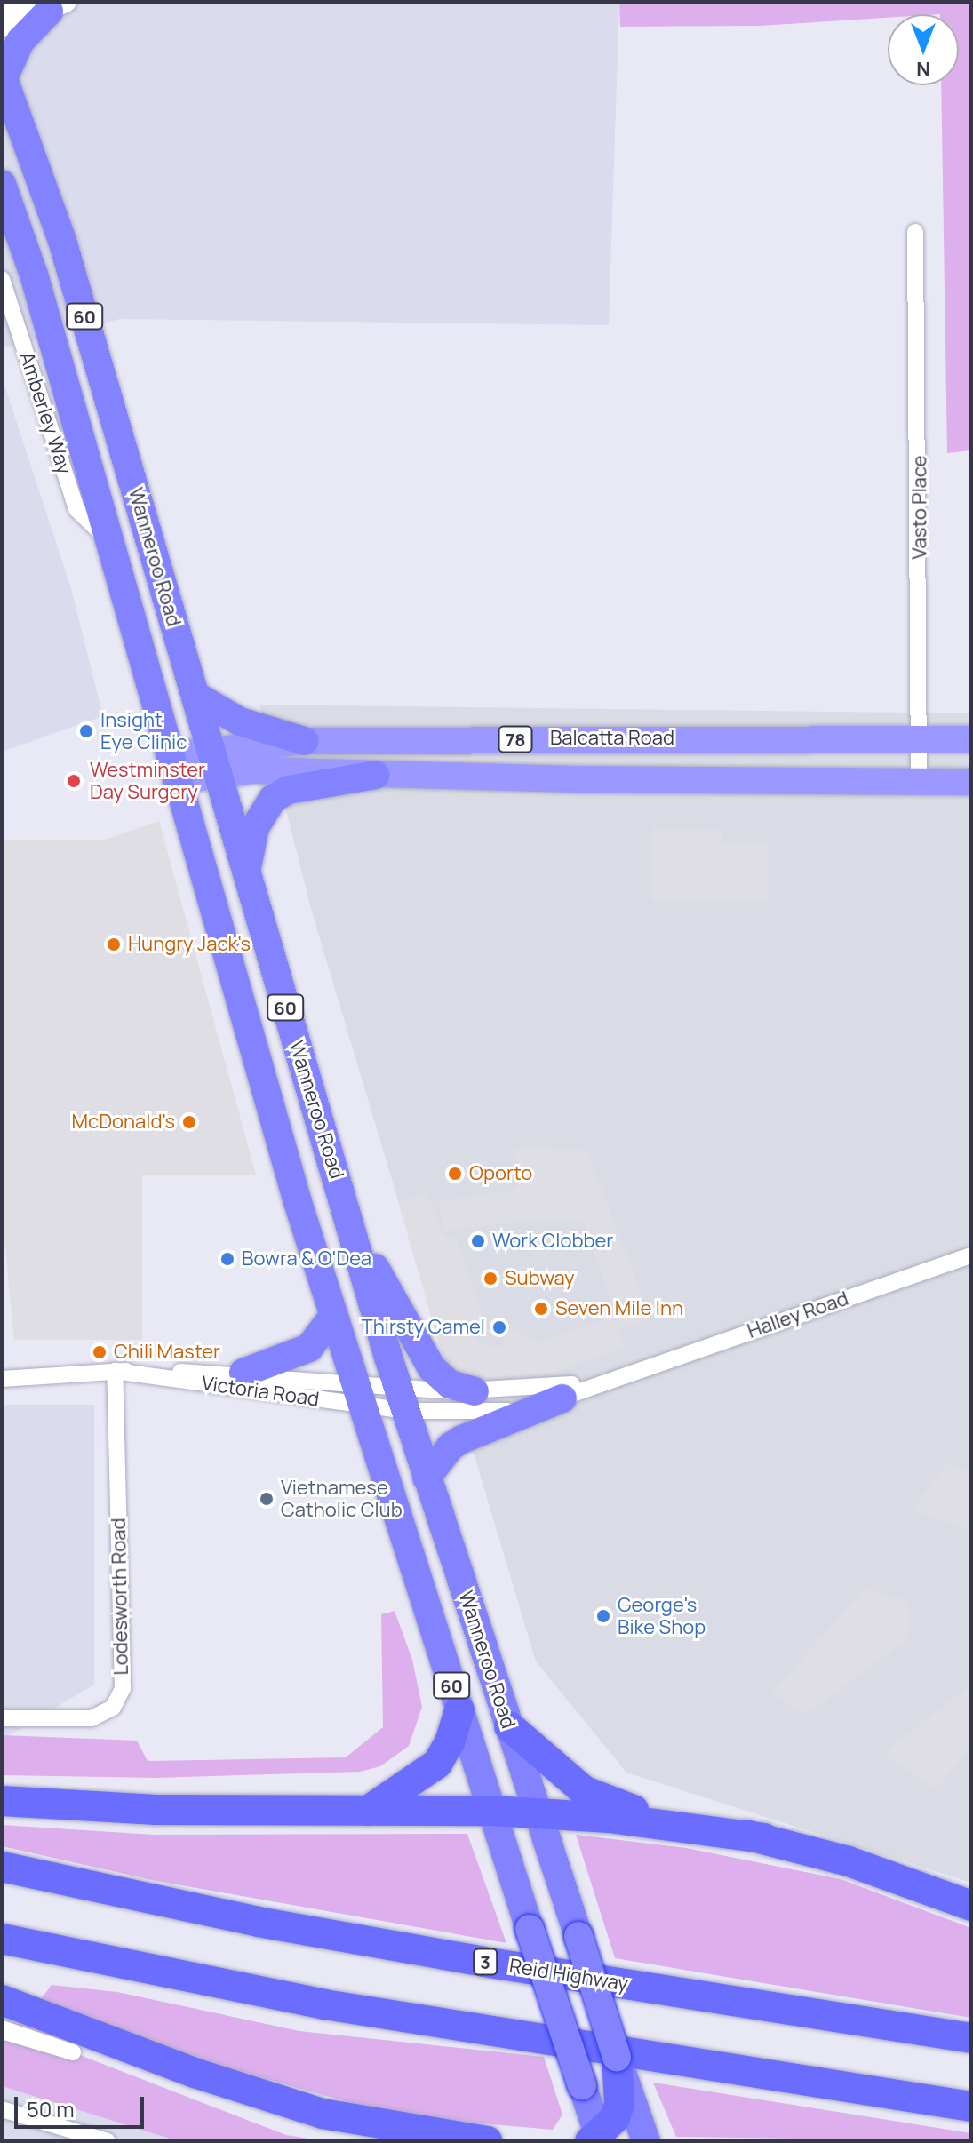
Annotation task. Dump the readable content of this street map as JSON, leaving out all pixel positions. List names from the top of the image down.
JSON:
{
  "streets": {
    "highway": [
      "60",
      "Wanneroo Road",
      "3",
      "Reid Highway"
    ],
    "main road": ["Balcatta Road", "78"],
    "street": [
      "Amberley Way",
      "Vasto Place",
      "Halley Road",
      "Victoria Road",
      "Lodesworth Road"
    ]
  },
  "crossings": [
    ["60", "Amberley Way"],
    ["60", "Balcatta Road"],
    ["60", "Halley Road"],
    ["60", "Victoria Road"],
    ["Vasto Place", "Balcatta Road"],
    ["Wanneroo Road", "Balcatta Road"],
    ["Wanneroo Road", "Halley Road"],
    ["Wanneroo Road", "Victoria Road"],
    ["Halley Road", "Victoria Road"],
    ["Victoria Road", "Lodesworth Road"]
  ],
  "places": [
    "Insight Eye Clinic",
    "Westminster Day Surgery",
    "Hungry Jack's",
    "McDonald's",
    "Oporto",
    "Work Clobber",
    "Bowra & O'Dea",
    "Subway",
    "Seven Mile Inn",
    "Thirsty Camel",
    "Chili Master",
    "Vietnamese Catholic Club",
    "George's Bike Shop"
  ],
  "scale_bar": "50 m",
  "north": "bottom"
}
